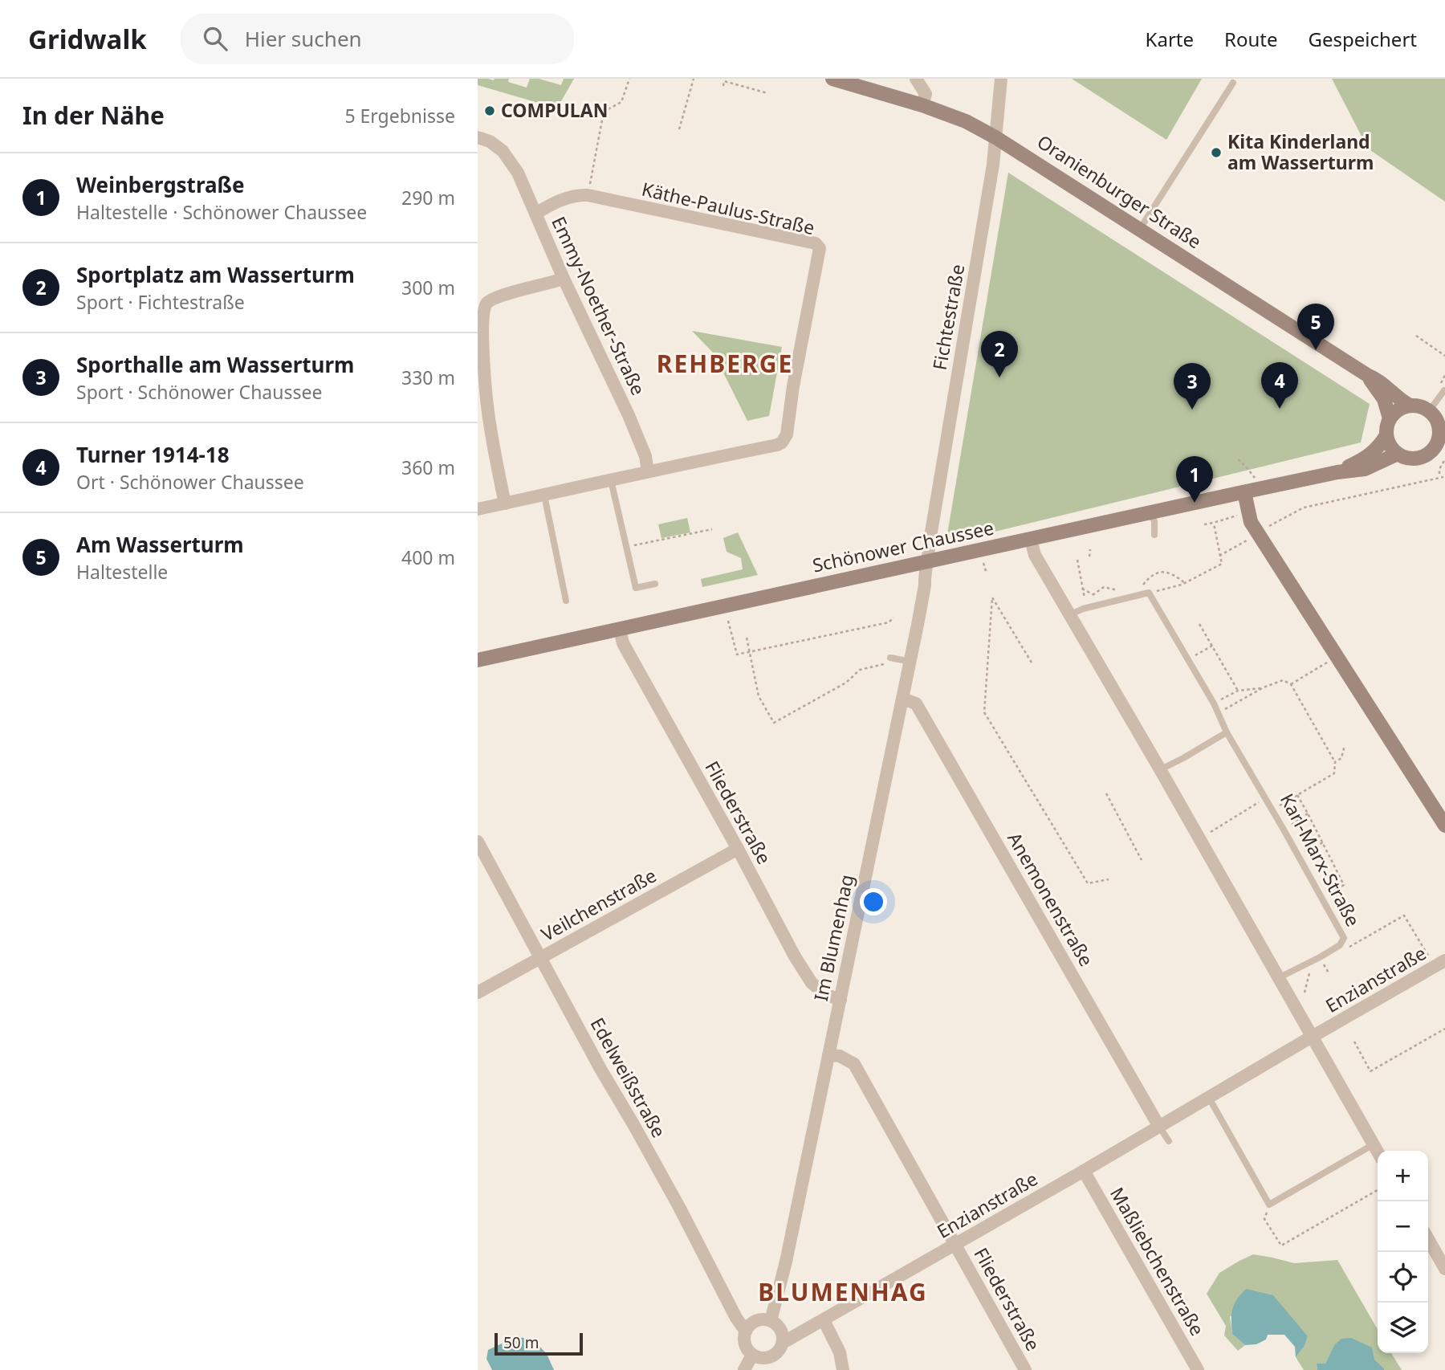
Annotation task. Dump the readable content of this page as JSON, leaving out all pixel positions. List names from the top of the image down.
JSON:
{
  "streets": {
    "main road": ["Oranienburger Straße", "Schönower Chaussee"],
    "street": [
      "Käthe-Paulus-Straße",
      "Emmy-Noether-Straße",
      "Fichtestraße",
      "Fliederstraße",
      "Anemonenstraße",
      "Veilchenstraße",
      "Im Blumenhag",
      "Enzianstraße",
      "Edelweißstraße",
      "Maßliebchenstraße"
    ],
    "lane": ["Karl-Marx-Straße"]
  },
  "crossings": [
    ["Oranienburger Straße", "Fichtestraße"],
    ["Oranienburger Straße", "Schönower Chaussee"],
    ["Käthe-Paulus-Straße", "Emmy-Noether-Straße"],
    ["Fichtestraße", "Schönower Chaussee"],
    ["Fichtestraße", "Im Blumenhag"],
    ["Schönower Chaussee", "Fliederstraße"],
    ["Schönower Chaussee", "Im Blumenhag"],
    ["Fliederstraße", "Veilchenstraße"],
    ["Fliederstraße", "Im Blumenhag"],
    ["Fliederstraße", "Enzianstraße"],
    ["Anemonenstraße", "Im Blumenhag"],
    ["Anemonenstraße", "Enzianstraße"],
    ["Veilchenstraße", "Edelweißstraße"],
    ["Im Blumenhag", "Enzianstraße"],
    ["Im Blumenhag", "Edelweißstraße"],
    ["Enzianstraße", "Edelweißstraße"],
    ["Enzianstraße", "Maßliebchenstraße"]
  ],
  "districts": ["REHBERGE", "BLUMENHAG"],
  "places": ["COMPULAN", "Kita Kinderland am Wasserturm"],
  "scale_bar": "50 m",
  "page": {
    "header": "Gridwalk",
    "search": "Hier suchen",
    "nav": ["Karte", "Route", "Gespeichert"],
    "heading": ["In der Nähe", "5 Ergebnisse"],
    "list": [
      {
        "mark": "1",
        "name": "Weinbergstraße",
        "note": "Haltestelle · Schönower Chaussee",
        "value": "290 m"
      },
      {
        "mark": "2",
        "name": "Sportplatz am Wasserturm",
        "note": "Sport · Fichtestraße",
        "value": "300 m"
      },
      {
        "mark": "3",
        "name": "Sporthalle am Wasserturm",
        "note": "Sport · Schönower Chaussee",
        "value": "330 m"
      },
      {
        "mark": "4",
        "name": "Turner 1914-18",
        "note": "Ort · Schönower Chaussee",
        "value": "360 m"
      },
      {
        "mark": "5",
        "name": "Am Wasserturm",
        "note": "Haltestelle",
        "value": "400 m"
      }
    ],
    "pins": [
      "5",
      "2",
      "4",
      "3",
      "1"
    ],
    "map_buttons": ["+", "−"],
    "scale": "50 m"
  }
}
